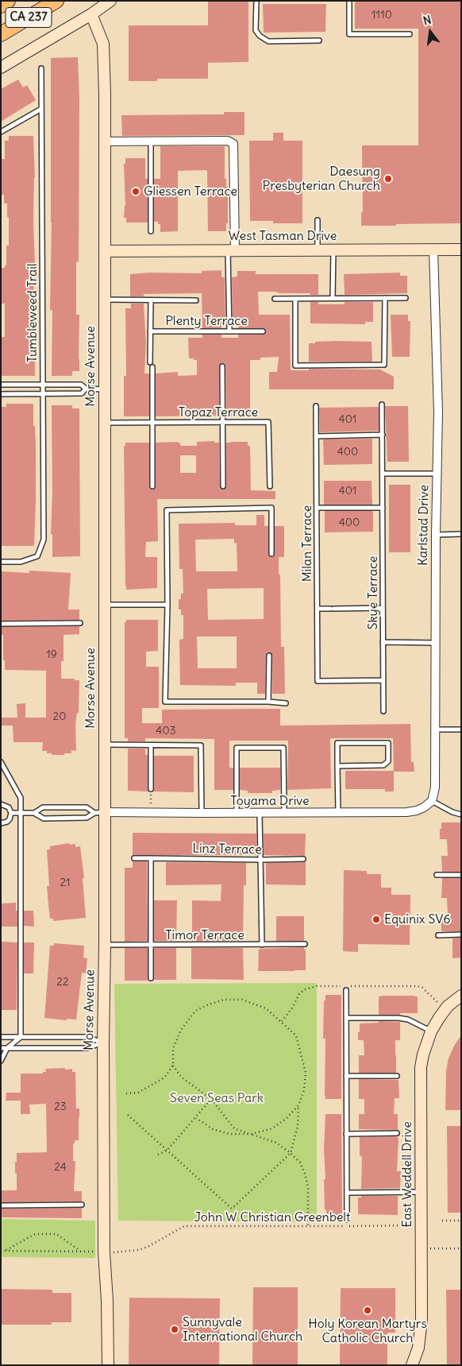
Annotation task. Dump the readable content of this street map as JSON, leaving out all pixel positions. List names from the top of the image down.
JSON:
{
  "streets": {
    "highway": ["CA 237"],
    "street": [
      "West Tasman Drive",
      "Morse Avenue",
      "Karlstad Drive",
      "Toyama Drive",
      "East Weddell Drive"
    ],
    "lane": [
      "Tumbleweed Trail",
      "Plenty Terrace",
      "Topaz Terrace",
      "Milan Terrace",
      "Skye Terrace",
      "Linz Terrace",
      "Timor Terrace"
    ],
    "path": ["John W Christian Greenbelt"]
  },
  "crossings": [
    ["West Tasman Drive", "Morse Avenue"],
    ["West Tasman Drive", "Karlstad Drive"],
    ["Plenty Terrace", "Morse Avenue"],
    ["Morse Avenue", "Topaz Terrace"],
    ["Morse Avenue", "Toyama Drive"],
    ["Morse Avenue", "Timor Terrace"],
    ["Karlstad Drive", "Toyama Drive"],
    ["Milan Terrace", "Skye Terrace"]
  ],
  "parks": ["Seven Seas Park"],
  "places": [
    "Daesung Presbyterian Church",
    "Gliessen Terrace",
    "Equinix SV6",
    "Holy Korean Martyrs Catholic Church",
    "Sunnyvale International Church"
  ],
  "house_numbers": [
    "1110",
    "401",
    "400",
    "401",
    "400",
    "19",
    "20",
    "403",
    "21",
    "22",
    "23",
    "24"
  ],
  "north": "top"
}
